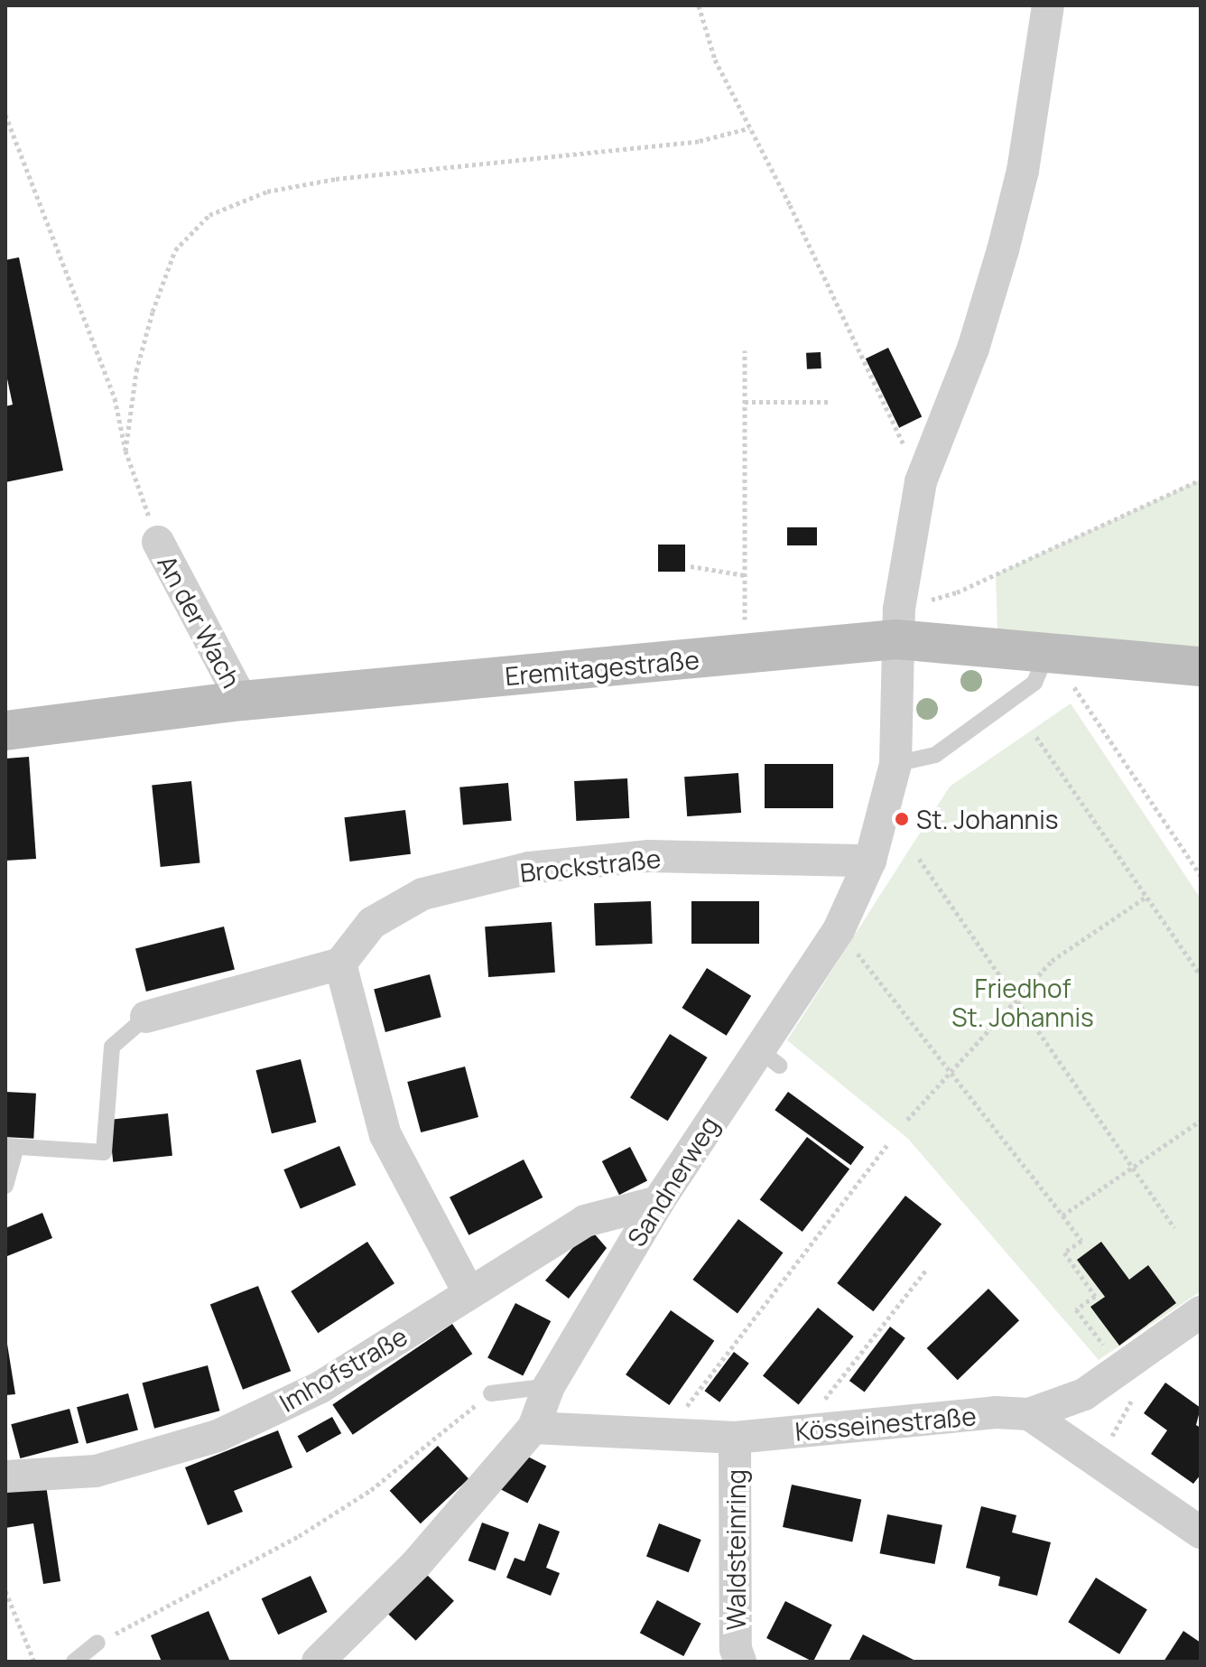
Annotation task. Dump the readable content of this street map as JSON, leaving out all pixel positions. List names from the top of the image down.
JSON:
{
  "streets": {
    "street": [
      "An der Wach",
      "Eremitagestraße",
      "Brockstraße",
      "Sandnerweg",
      "Imhofstraße",
      "Kösseinestraße",
      "Waldsteinring"
    ]
  },
  "crossings": [
    ["An der Wach", "Eremitagestraße"],
    ["Eremitagestraße", "Sandnerweg"],
    ["Brockstraße", "Sandnerweg"],
    ["Sandnerweg", "Imhofstraße"],
    ["Sandnerweg", "Kösseinestraße"],
    ["Kösseinestraße", "Waldsteinring"]
  ],
  "parks": ["Friedhof St. Johannis"],
  "places": ["St. Johannis"]
}
